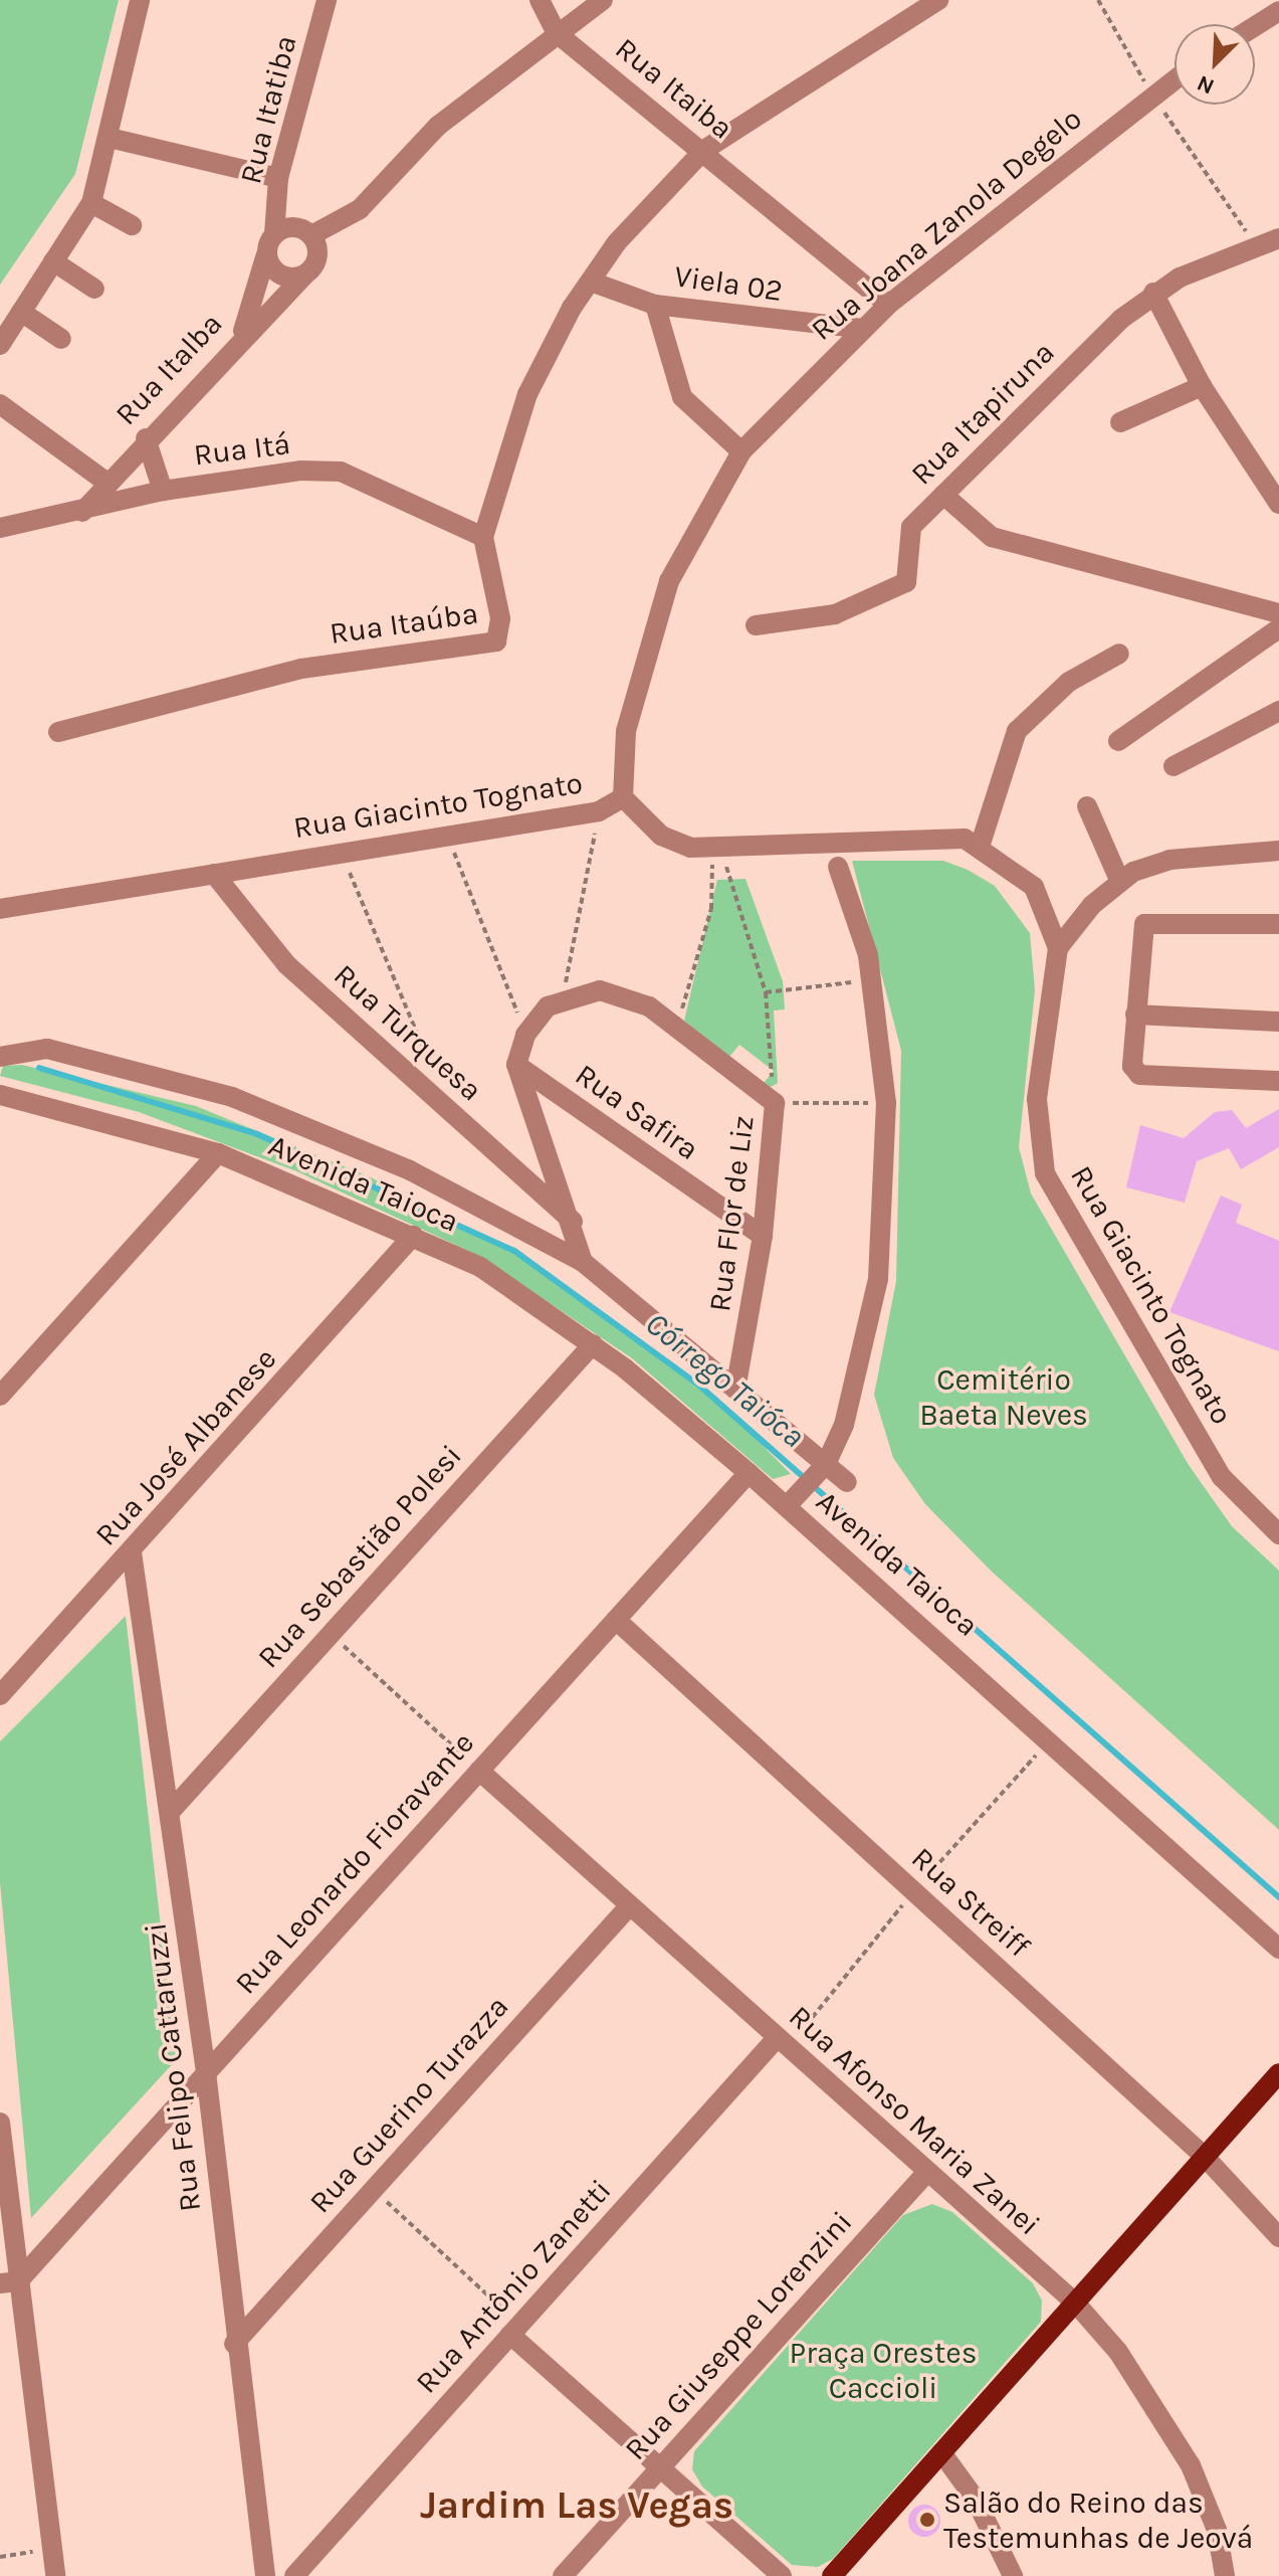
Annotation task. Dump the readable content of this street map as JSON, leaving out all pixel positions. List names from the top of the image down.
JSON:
{
  "streets": {
    "street": [
      "Rua Itaiba",
      "Rua Itatiba",
      "Rua Joana Zanola Degelo",
      "Viela 02",
      "Rua Italba",
      "Rua Itapiruna",
      "Rua Itá",
      "Rua Itaúba",
      "Rua Giacinto Tognato",
      "Rua Turquesa",
      "Rua Safira",
      "Avenida Taioca",
      "Rua Flor de Liz",
      "Rua José Albanese",
      "Rua Sebastião Polesi",
      "Rua Leonardo Fioravante",
      "Rua Streiff",
      "Rua Felipo Cattaruzzi",
      "Rua Guerino Turazza",
      "Rua Afonso Maria Zanei",
      "Rua Antônio Zanetti",
      "Rua Giuseppe Lorenzini"
    ]
  },
  "crossings": [
    ["Rua Itaiba", "Rua Joana Zanola Degelo"],
    ["Rua Itaiba", "Rua Itaúba"],
    ["Rua Itatiba", "Rua Italba"],
    ["Rua Joana Zanola Degelo", "Viela 02"],
    ["Rua Joana Zanola Degelo", "Rua Giacinto Tognato"],
    ["Viela 02", "Rua Itaúba"],
    ["Rua Italba", "Rua Itá"],
    ["Rua Itá", "Rua Itaúba"],
    ["Rua Giacinto Tognato", "Rua Turquesa"],
    ["Rua Safira", "Rua Flor de Liz"],
    ["Avenida Taioca", "Rua José Albanese"],
    ["Avenida Taioca", "Rua Sebastião Polesi"],
    ["Avenida Taioca", "Rua Leonardo Fioravante"],
    ["Rua José Albanese", "Rua Felipo Cattaruzzi"],
    ["Rua Sebastião Polesi", "Rua Felipo Cattaruzzi"],
    ["Rua Leonardo Fioravante", "Rua Streiff"],
    ["Rua Leonardo Fioravante", "Rua Felipo Cattaruzzi"],
    ["Rua Leonardo Fioravante", "Rua Afonso Maria Zanei"],
    ["Rua Felipo Cattaruzzi", "Rua Guerino Turazza"],
    ["Rua Guerino Turazza", "Rua Afonso Maria Zanei"],
    ["Rua Afonso Maria Zanei", "Rua Antônio Zanetti"],
    ["Rua Afonso Maria Zanei", "Rua Giuseppe Lorenzini"]
  ],
  "districts": ["Jardim Las Vegas"],
  "water": ["Córrego Taióca"],
  "parks": ["Cemitério Baeta Neves", "Praça Orestes Caccioli"],
  "places": ["Salão do Reino das Testemunhas de Jeová"],
  "north": "bottom left"
}
